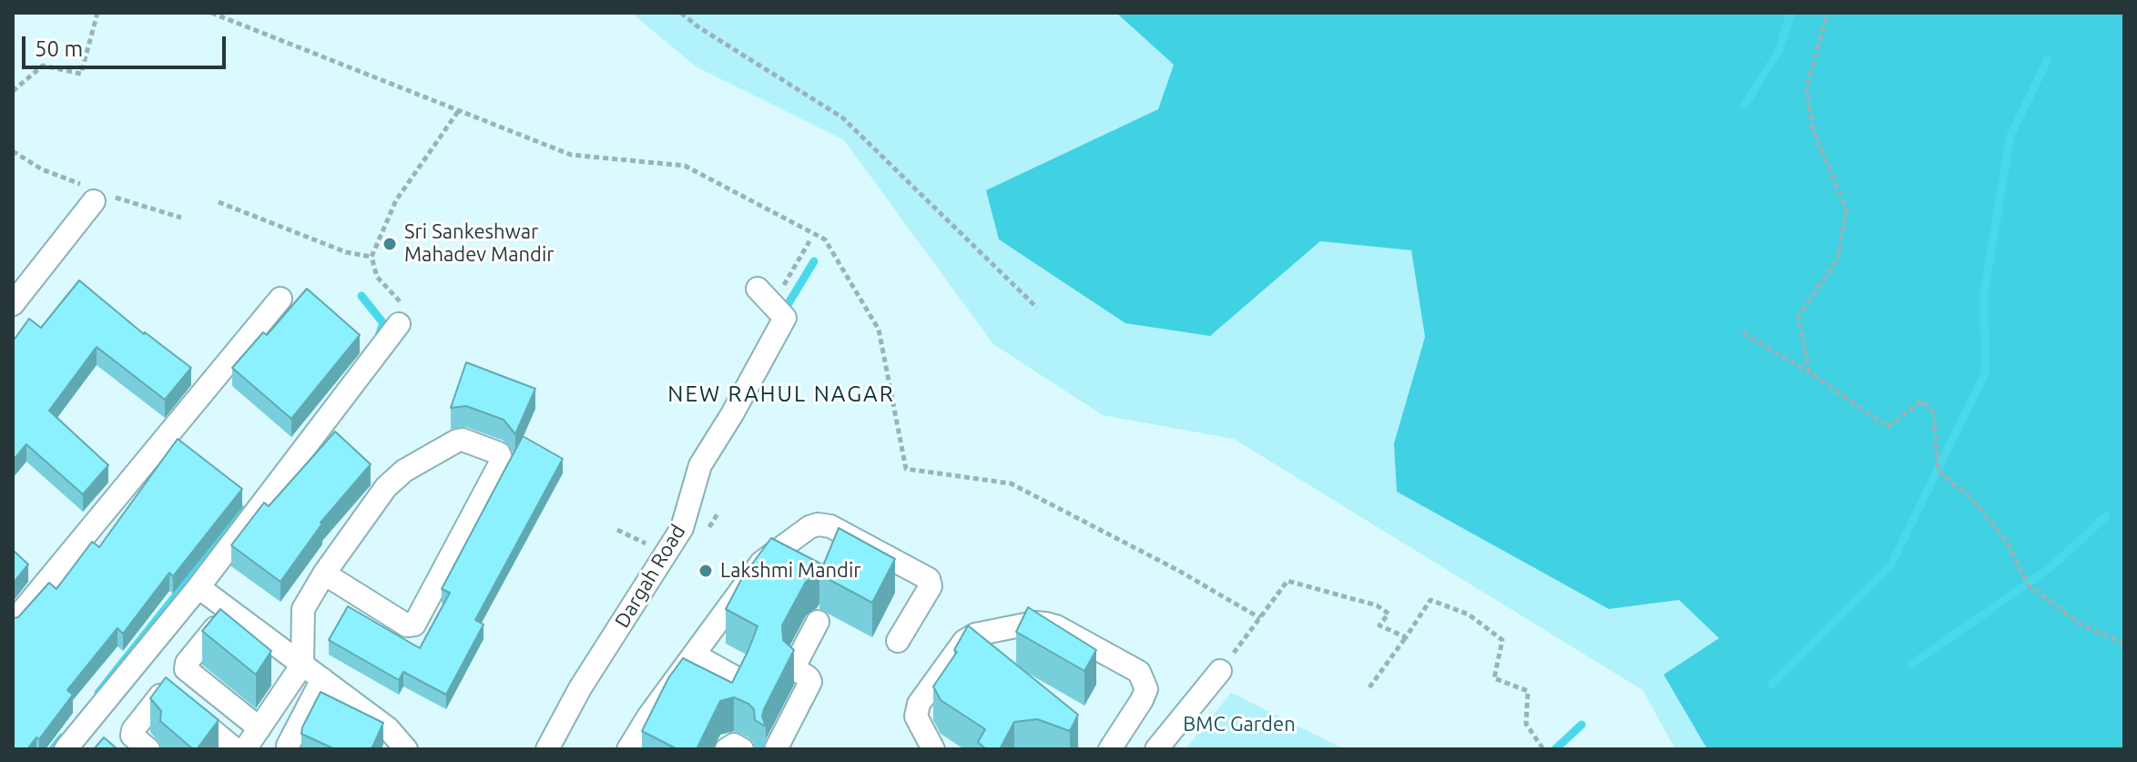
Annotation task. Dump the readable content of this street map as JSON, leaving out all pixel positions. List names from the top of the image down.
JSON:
{
  "streets": {
    "street": ["Dargah Road"]
  },
  "districts": ["NEW RAHUL NAGAR"],
  "parks": ["BMC Garden"],
  "places": ["Sri Sankeshwar Mahadev Mandir", "Lakshmi Mandir"],
  "scale_bar": "50 m"
}
